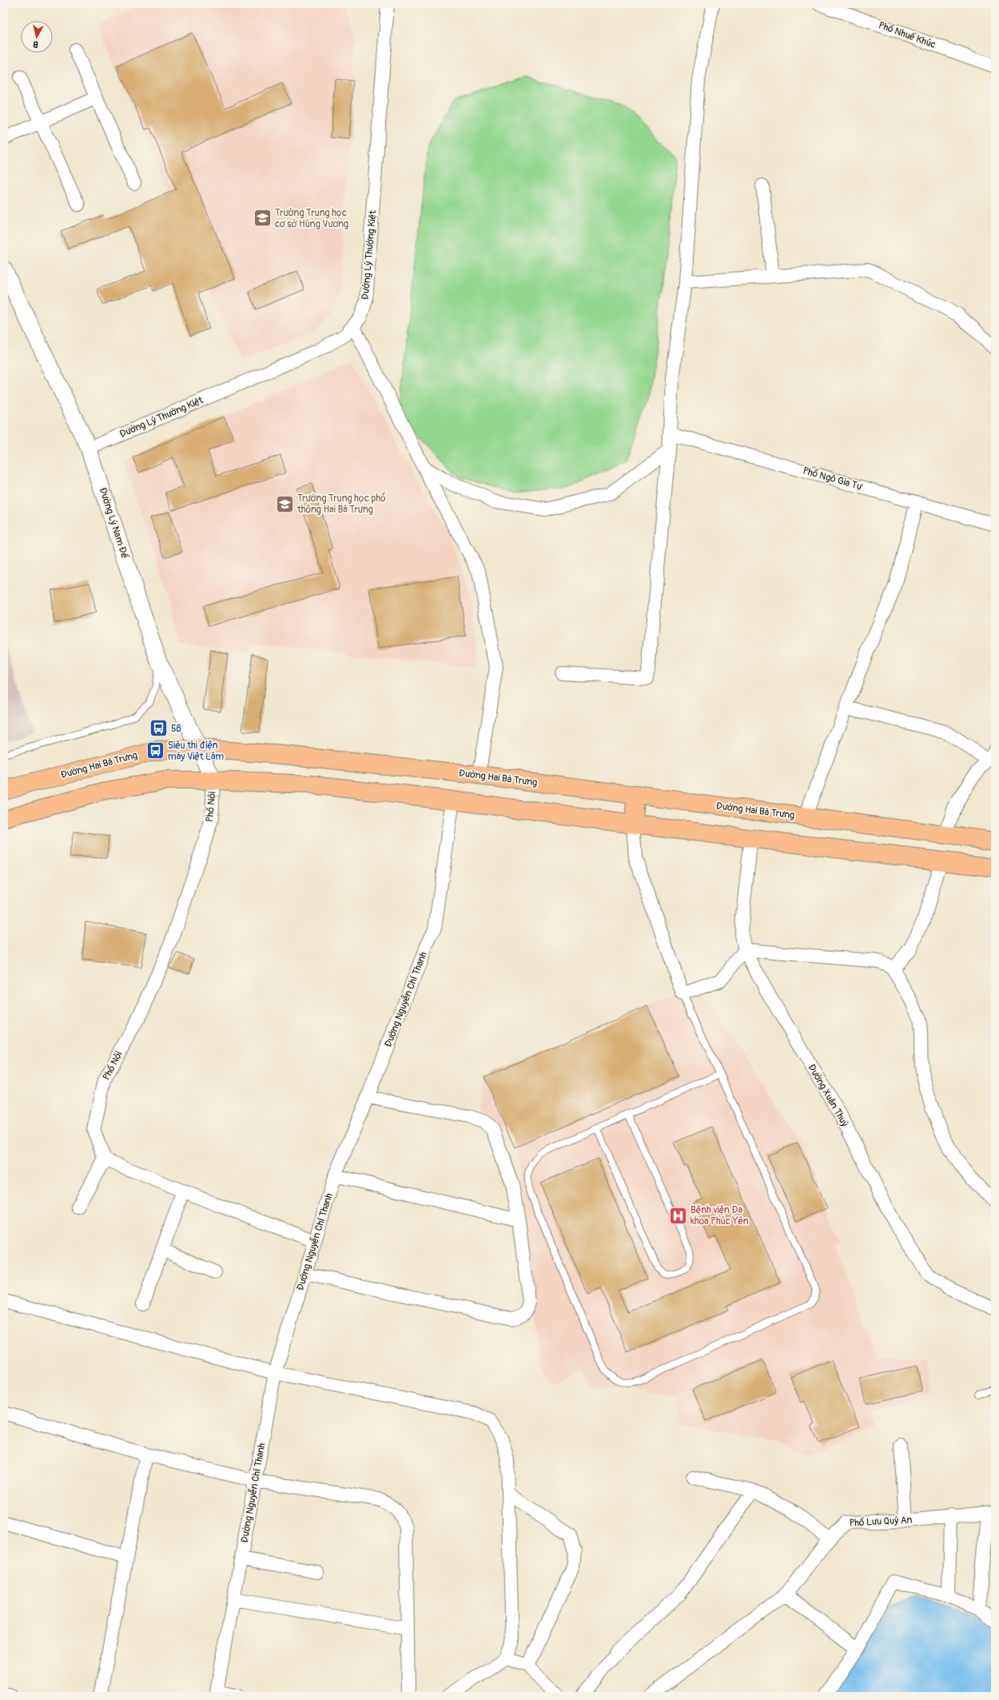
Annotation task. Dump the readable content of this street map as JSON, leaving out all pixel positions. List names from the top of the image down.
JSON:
{
  "streets": {
    "highway": ["Đường Hai Bà Trưng"],
    "street": [
      "Phố Nhuế Khúc",
      "Đường Lý Thường Kiệt",
      "Phố Ngô Gia Tự",
      "Đường Lý Nam Đế",
      "Phố Nội",
      "Đường Nguyễn Chí Thanh",
      "Đường Xuân Thuỷ",
      "Phố Lưu Quý An"
    ]
  },
  "crossings": [
    ["Đường Lý Thường Kiệt", "Đường Lý Nam Đế"],
    ["Đường Lý Nam Đế", "Đường Hai Bà Trưng"],
    ["Đường Lý Nam Đế", "Phố Nội"]
  ],
  "places": {
    "school or university": ["Trường Trung học cơ sở Hùng Vương", "Trường Trung học phổ thông Hai Bà Trưng"],
    "bus stop": ["58", "Siêu thị điện máy Việt Lâm"],
    "hospital": ["Bệnh viện Đa khoa Phúc Yên"]
  },
  "north": "bottom"
}
